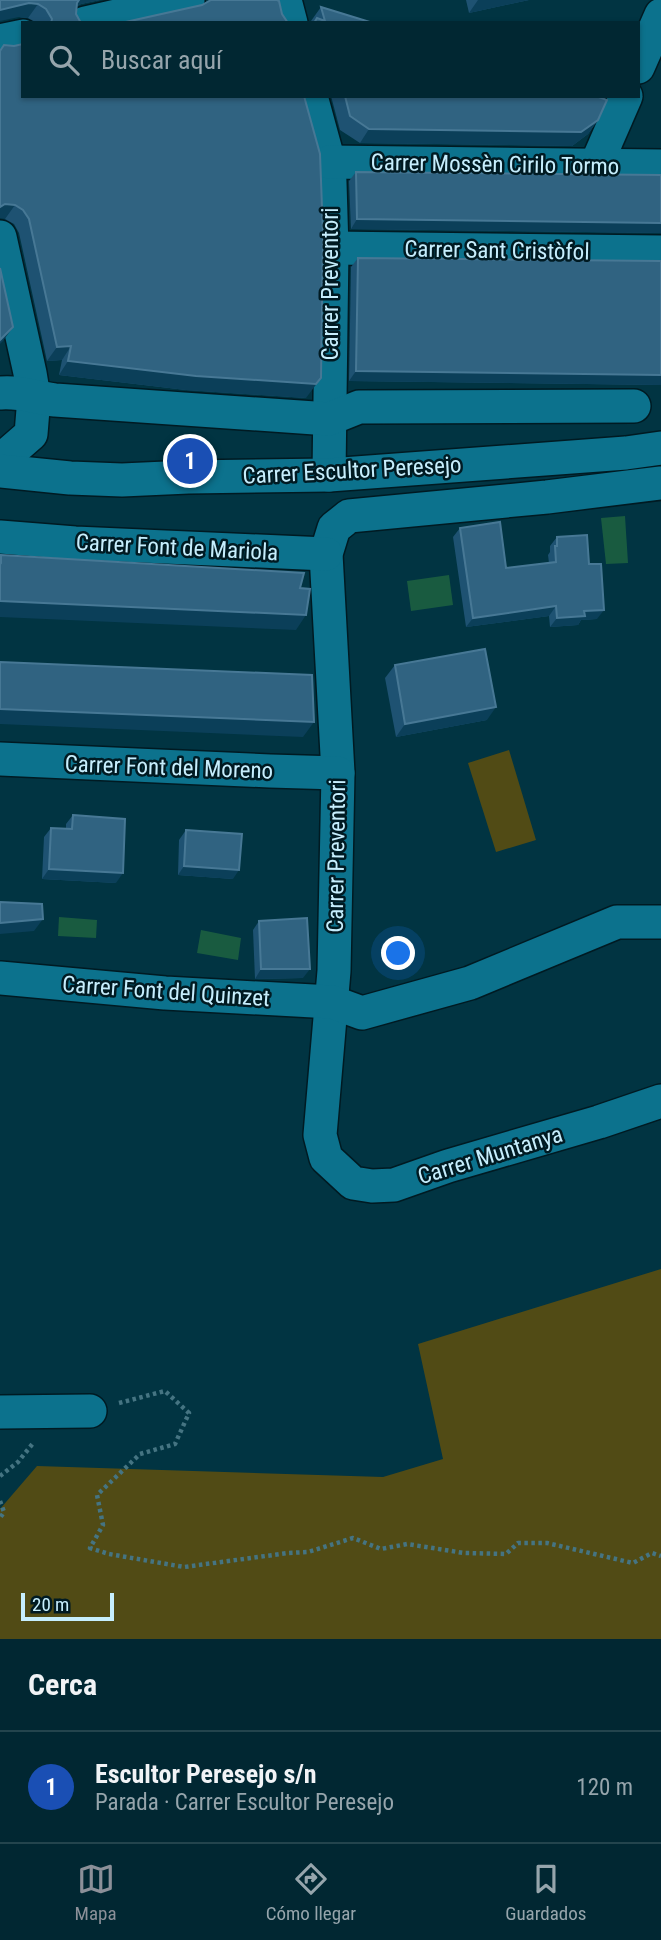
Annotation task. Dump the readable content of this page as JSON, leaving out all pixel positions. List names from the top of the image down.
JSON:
{
  "streets": {
    "street": [
      "Carrer Mossèn Cirilo Tormo",
      "Carrer Sant Cristòfol",
      "Carrer Preventori",
      "Carrer Escultor Peresejo",
      "Carrer Font de Mariola",
      "Carrer Font del Moreno",
      "Carrer Font del Quinzet",
      "Carrer Muntanya"
    ]
  },
  "crossings": [
    ["Carrer Mossèn Cirilo Tormo", "Carrer Preventori"],
    ["Carrer Sant Cristòfol", "Carrer Preventori"],
    ["Carrer Preventori", "Carrer Escultor Peresejo"],
    ["Carrer Preventori", "Carrer Font de Mariola"],
    ["Carrer Preventori", "Carrer Font del Moreno"],
    ["Carrer Preventori", "Carrer Font del Quinzet"],
    ["Carrer Preventori", "Carrer Muntanya"],
    ["Carrer Escultor Peresejo", "Carrer Font de Mariola"]
  ],
  "scale_bar": "20 m",
  "page": {
    "search": "Buscar aquí",
    "pins": "1",
    "scale": "20 m",
    "heading": "Cerca",
    "list": [
      {
        "mark": "1",
        "name": "Escultor Peresejo s/n",
        "note": "Parada · Carrer Escultor Peresejo",
        "value": "120 m"
      }
    ],
    "nav": ["Mapa", "Cómo llegar", "Guardados"]
  }
}
